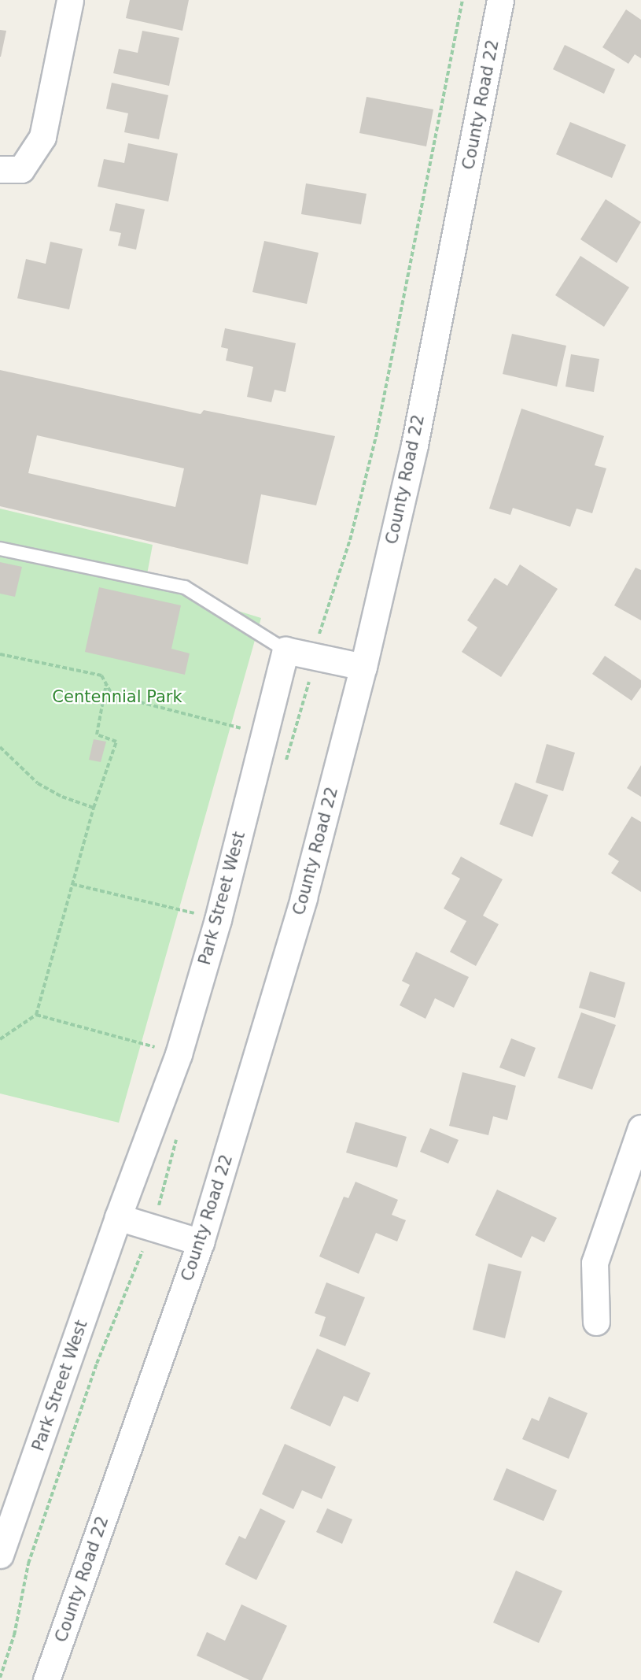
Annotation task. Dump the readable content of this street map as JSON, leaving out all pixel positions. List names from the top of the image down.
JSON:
{
  "streets": {
    "main road": ["County Road 22", "Park Street West"]
  },
  "parks": ["Centennial Park"]
}
